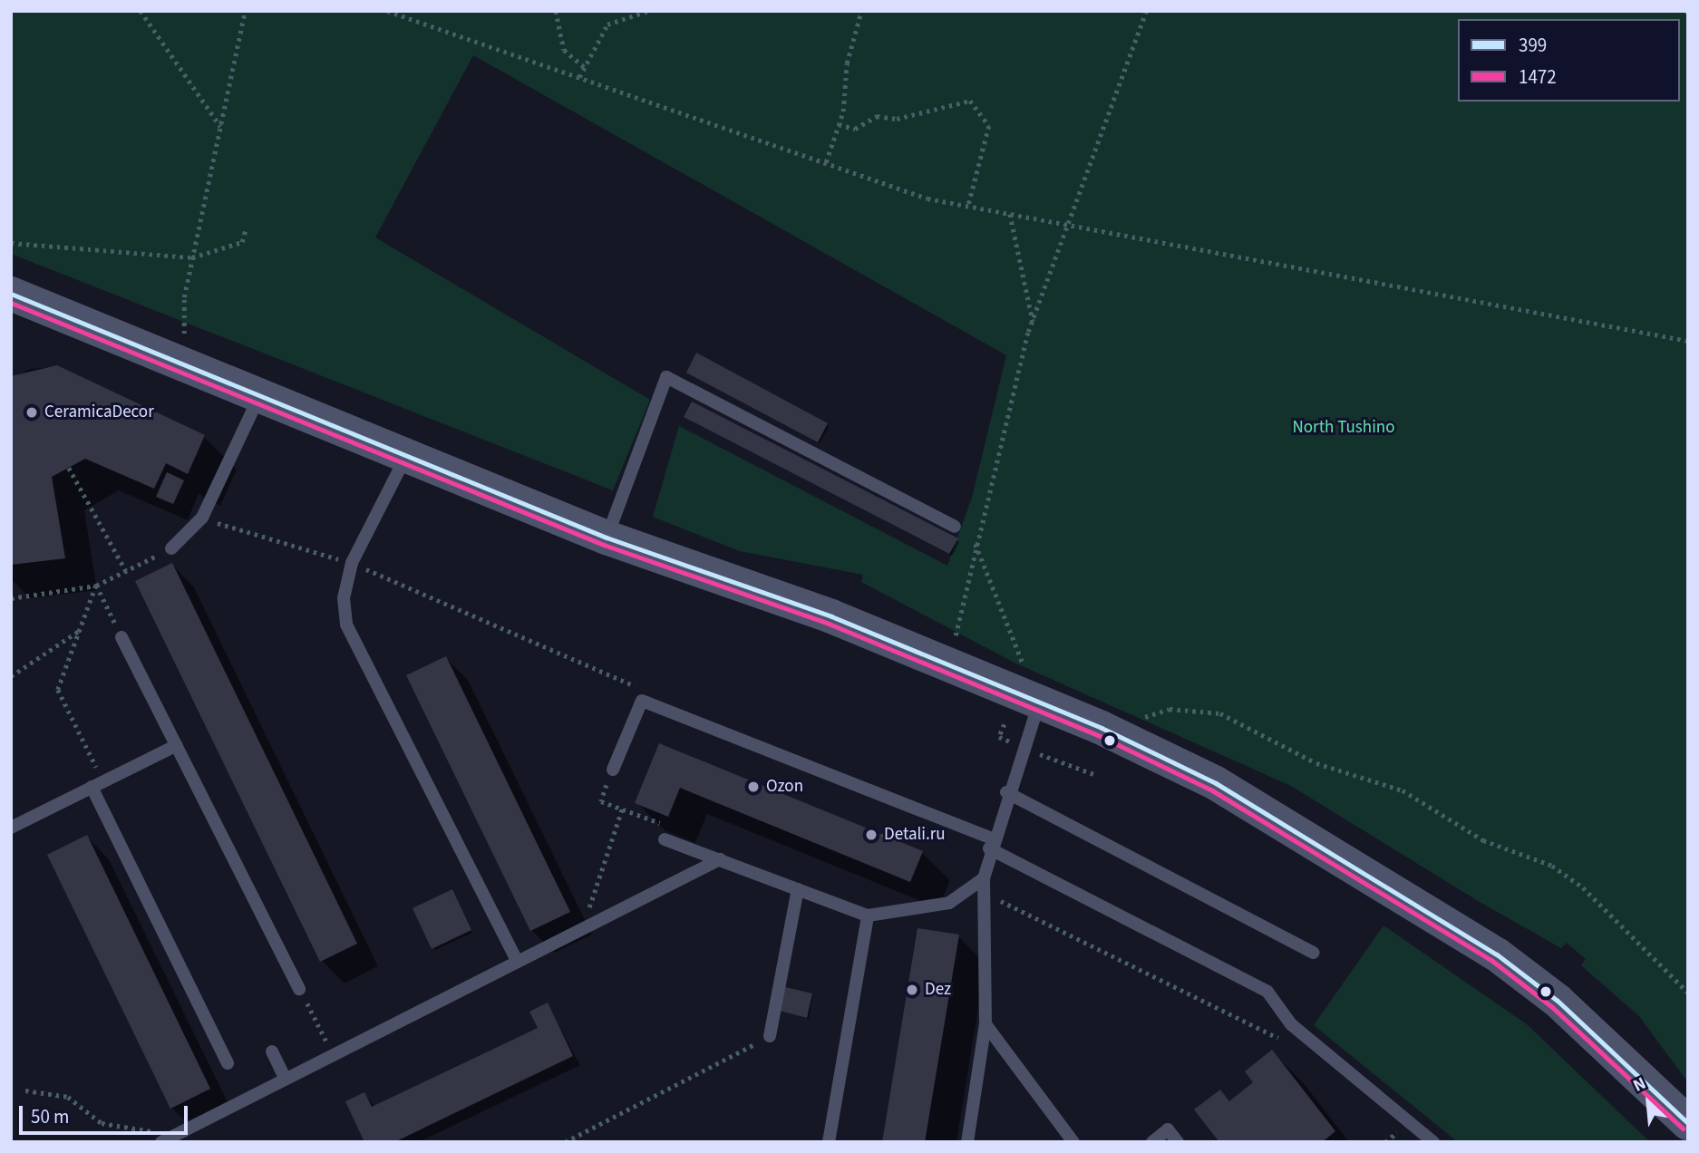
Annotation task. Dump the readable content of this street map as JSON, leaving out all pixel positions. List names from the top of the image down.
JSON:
{
  "parks": ["North Tushino"],
  "places": [
    "CeramicaDecor",
    "Ozon",
    "Detali.ru",
    "Dez"
  ],
  "lines": ["transit line 399", "transit line 1472"],
  "legend": ["399", "1472"],
  "scale_bar": "50 m",
  "north": "top left"
}
